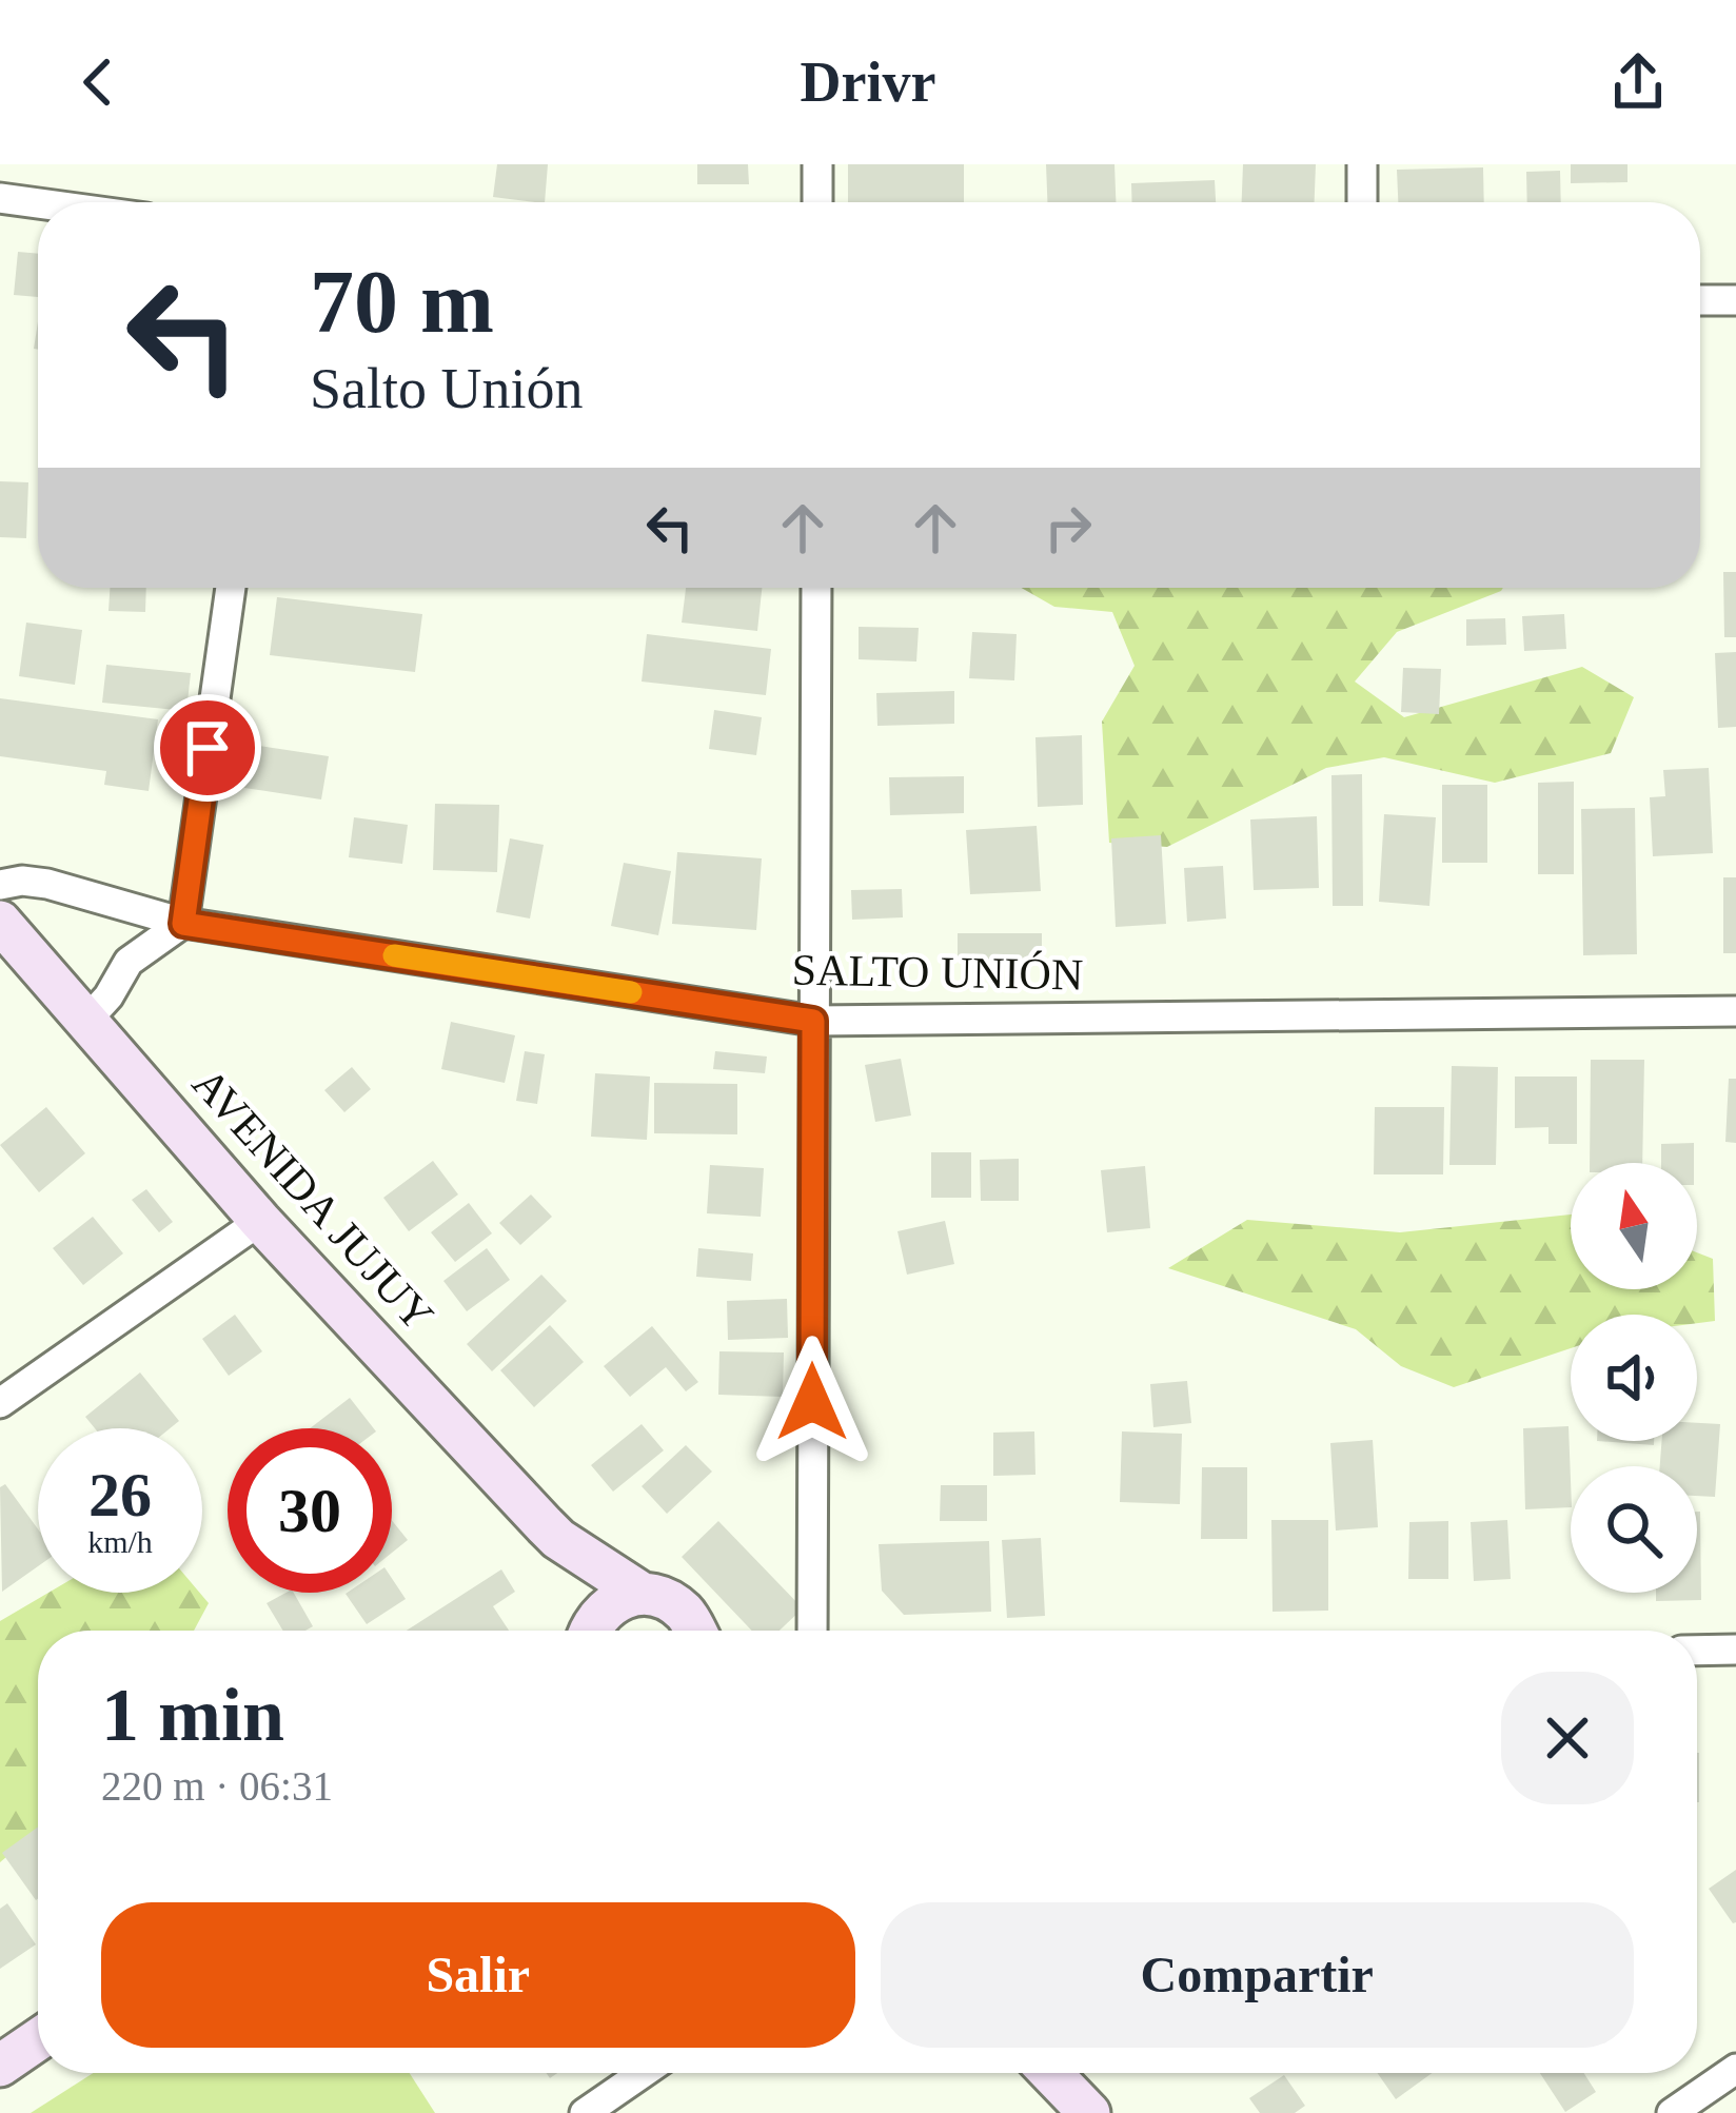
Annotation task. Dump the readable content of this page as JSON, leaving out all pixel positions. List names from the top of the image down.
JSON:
{
  "streets": {
    "street": ["SALTO UNIÓN", "AVENIDA JUJUY"]
  },
  "north": "top",
  "page": {
    "header": "Drivr",
    "turn": ["70 m", "Salto Unión"],
    "speed": "26 km/h",
    "limit": "30",
    "heading": ["1 min", "220 m · 06:31"],
    "buttons": ["Salir", "Compartir"]
  }
}
